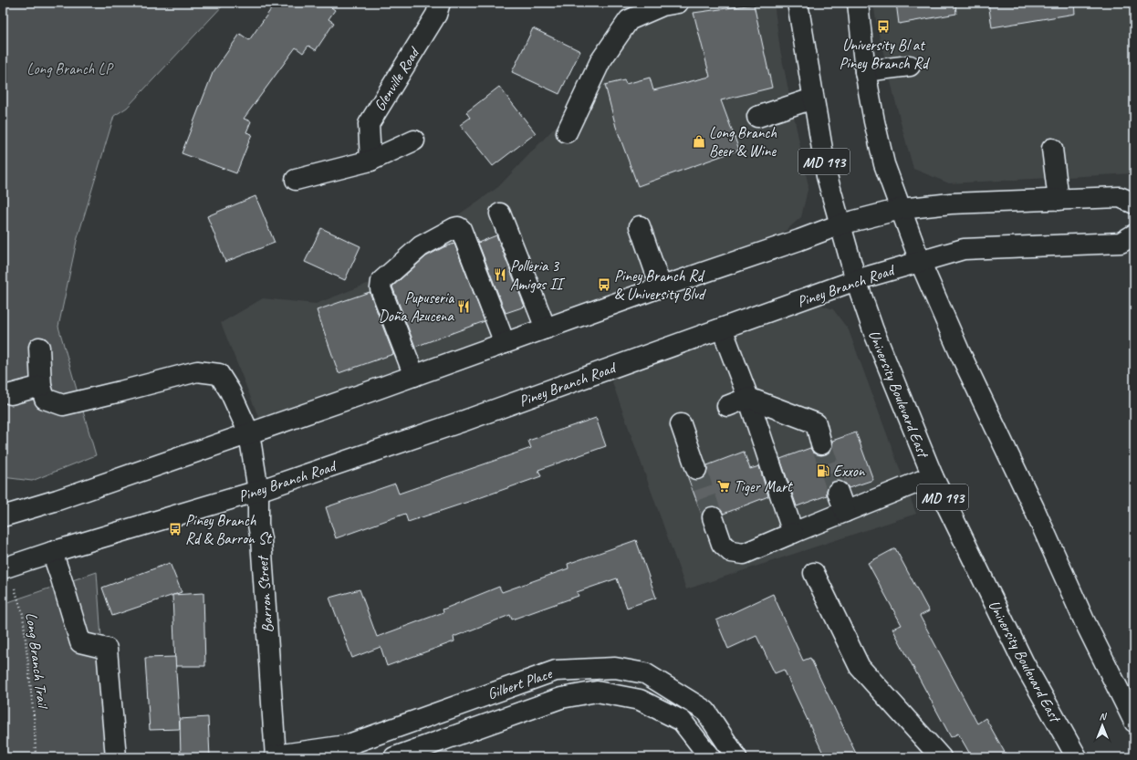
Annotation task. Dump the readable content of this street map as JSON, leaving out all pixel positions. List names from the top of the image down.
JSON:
{
  "streets": {
    "main road": [
      "Glenville Road",
      "MD 193",
      "Piney Branch Road",
      "University Boulevard East",
      "Barron Street",
      "Gilbert Place"
    ],
    "path": ["Long Branch Trail"]
  },
  "crossings": [
    ["Piney Branch Road", "University Boulevard East"],
    ["Piney Branch Road", "Barron Street"],
    ["Piney Branch Road", "Long Branch Trail"],
    ["Barron Street", "Gilbert Place"]
  ],
  "parks": ["Long Branch LP"],
  "places": {
    "bus stop": ["University Bl at Piney Branch Rd", "Piney Branch Rd & University Blvd", "Piney Branch Rd & Barron St"],
    "shop": ["Long Branch Beer & Wine"],
    "restaurant": ["Polleria 3 Amigos II", "Pupuseria Doña Azucena"],
    "fuel station": ["Exxon"],
    "supermarket": ["Tiger Mart"]
  },
  "north": "top"
}
